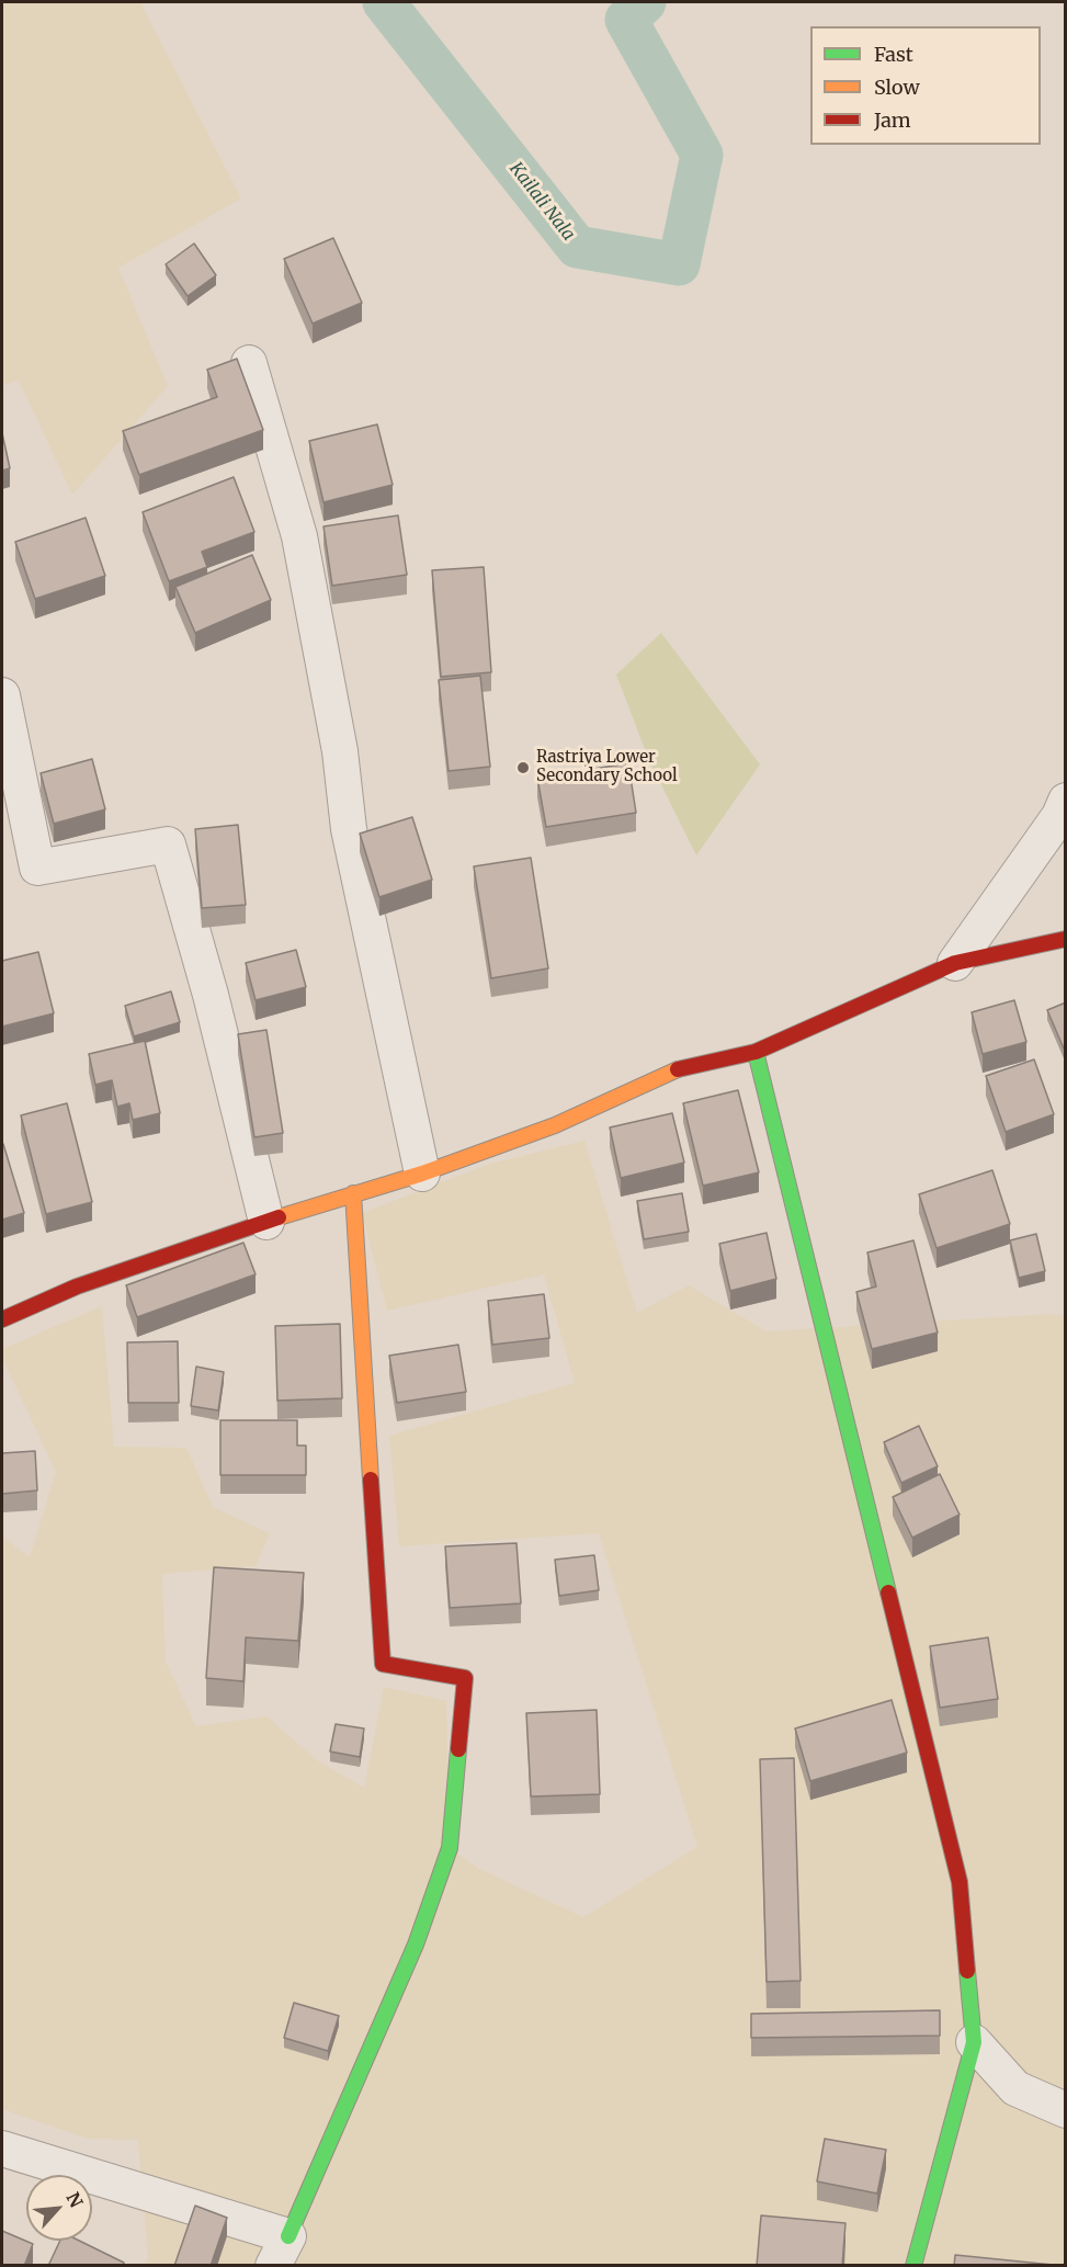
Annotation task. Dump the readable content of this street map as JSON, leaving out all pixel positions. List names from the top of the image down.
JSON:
{
  "water": ["Kailali Nala"],
  "places": ["Rastriya Lower Secondary School"],
  "legend": ["Fast", "Slow", "Jam"],
  "north": "top right"
}
